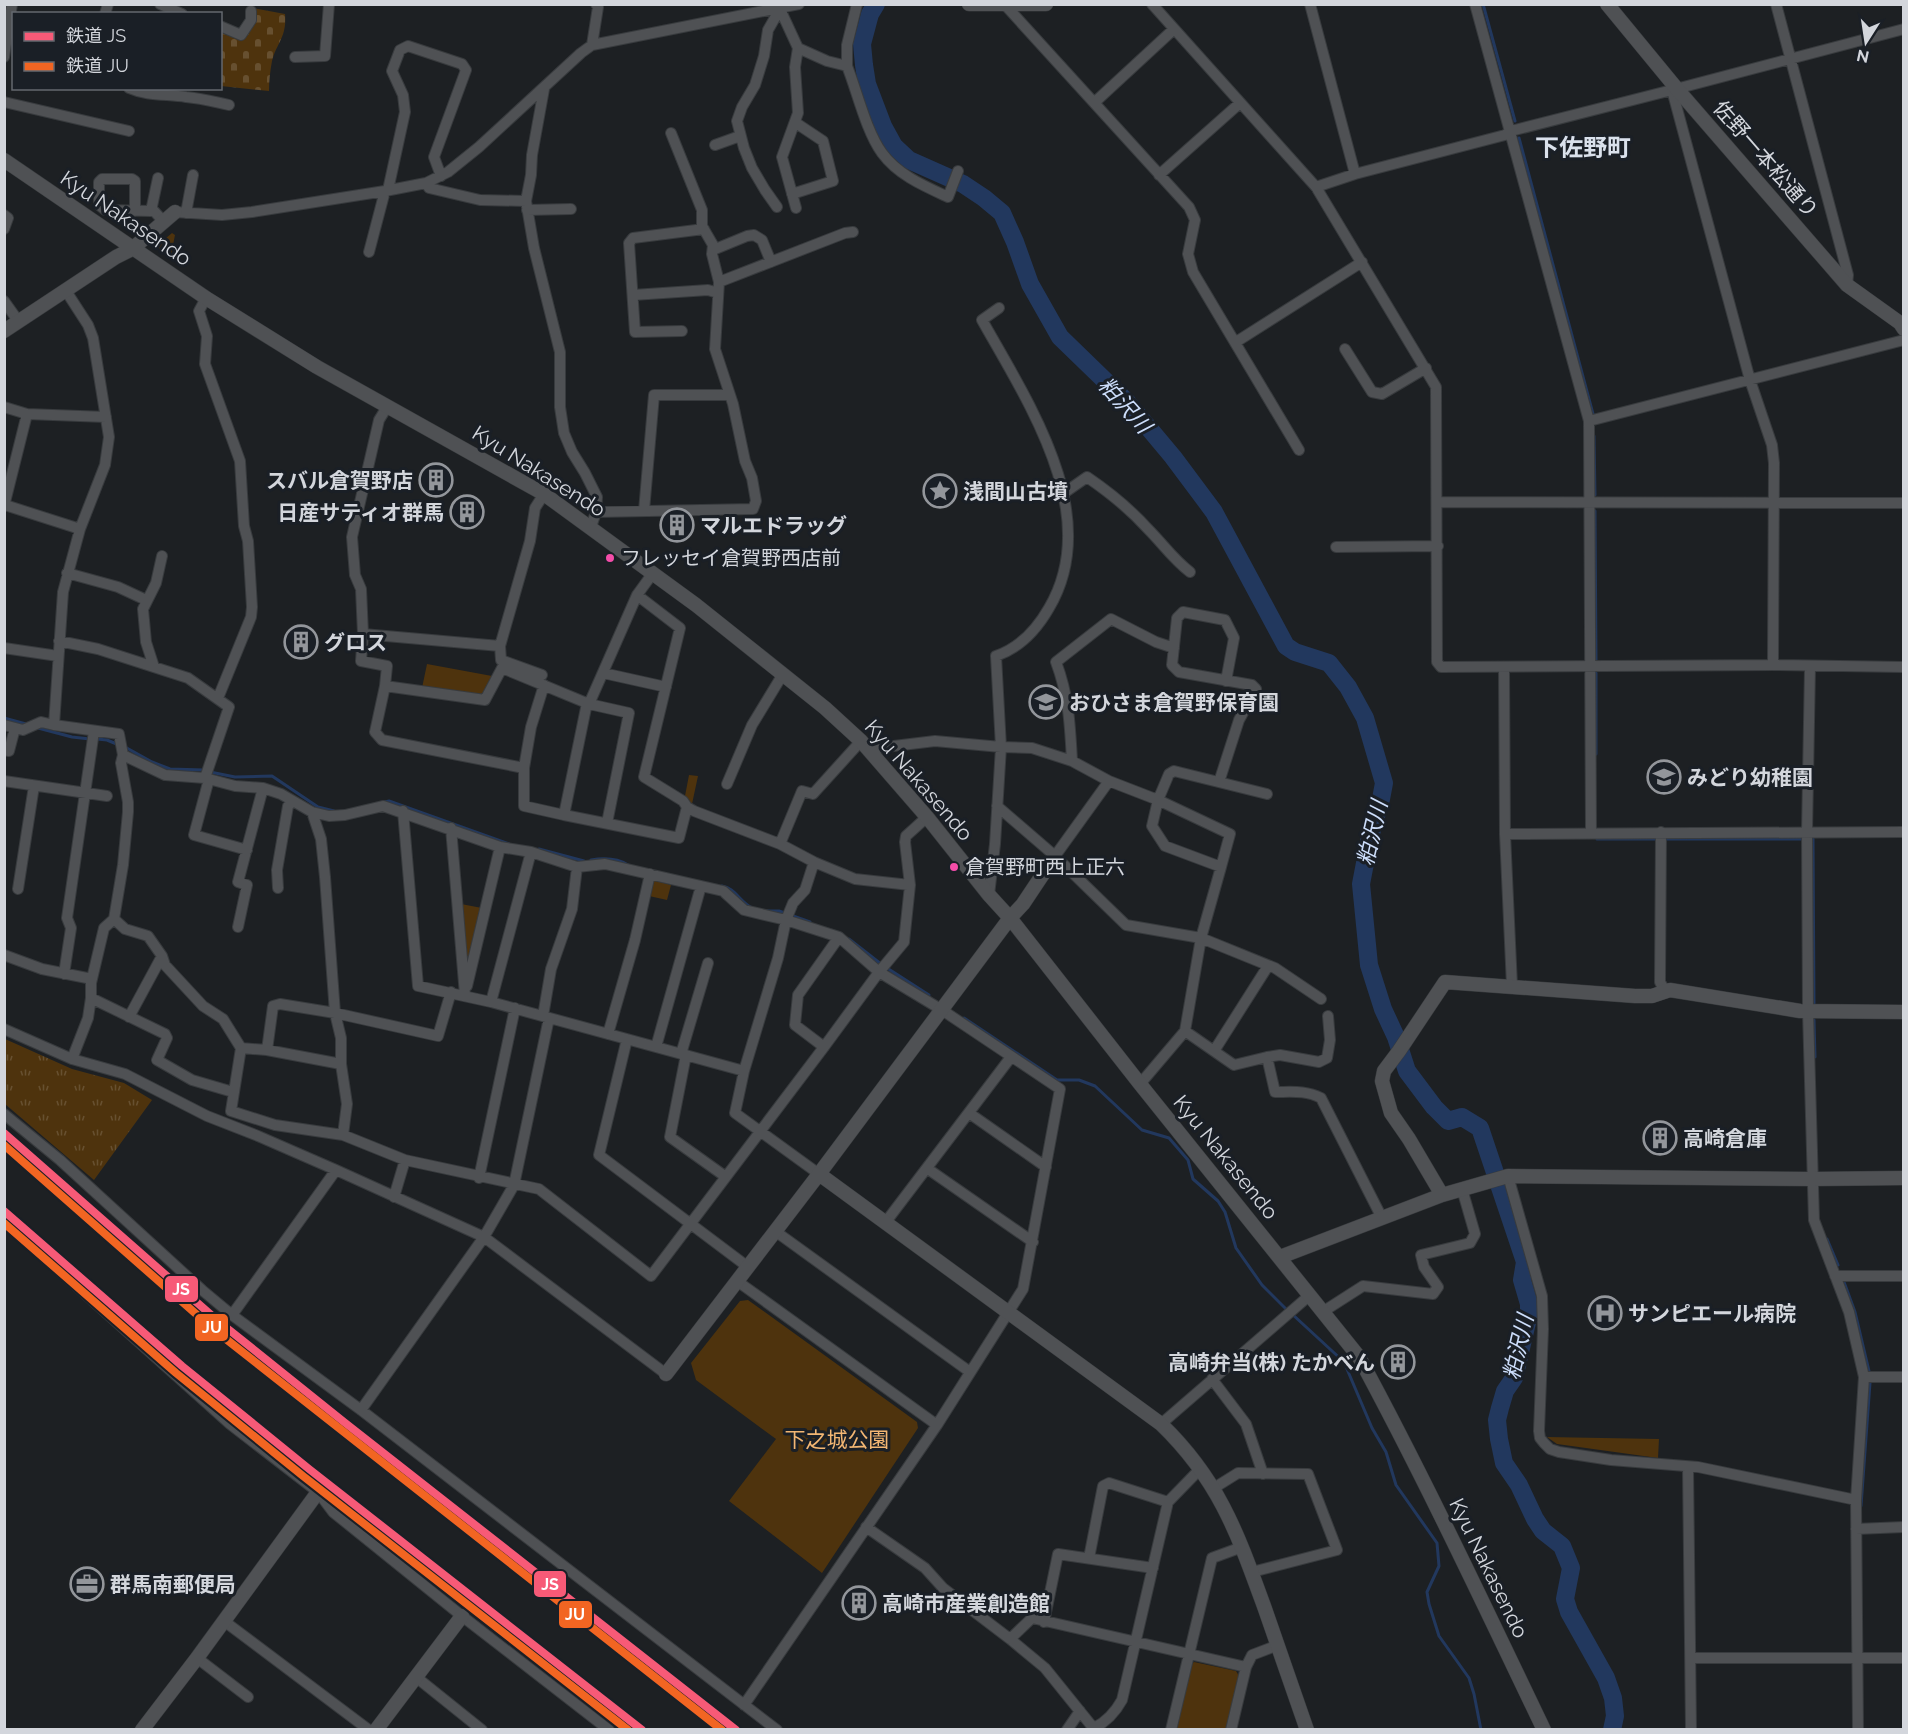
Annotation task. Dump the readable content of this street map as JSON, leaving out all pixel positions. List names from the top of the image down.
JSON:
{
  "streets": {
    "street": ["佐野一本松通り", "Kyu Nakasendo"]
  },
  "districts": ["下佐野町"],
  "water": ["粕沢川"],
  "parks": ["下之城公園"],
  "places": {
    "building": [
      "スバル倉賀野店",
      "日産サティオ群馬",
      "マルエドラッグ",
      "グロス",
      "高崎倉庫",
      "高崎弁当(株) たかべん",
      "高崎市産業創造館"
    ],
    "place": ["浅間山古墳"],
    "other": ["フレッセイ倉賀野西店前", "倉賀野町西上正六"],
    "school or university": ["おひさま倉賀野保育園", "みどり幼稚園"],
    "hospital": ["サンピエール病院"],
    "office": ["群馬南郵便局"]
  },
  "lines": ["rail line JS", "rail line JU"],
  "legend": ["鉄道 JS", "鉄道 JU"],
  "north": "bottom"
}
